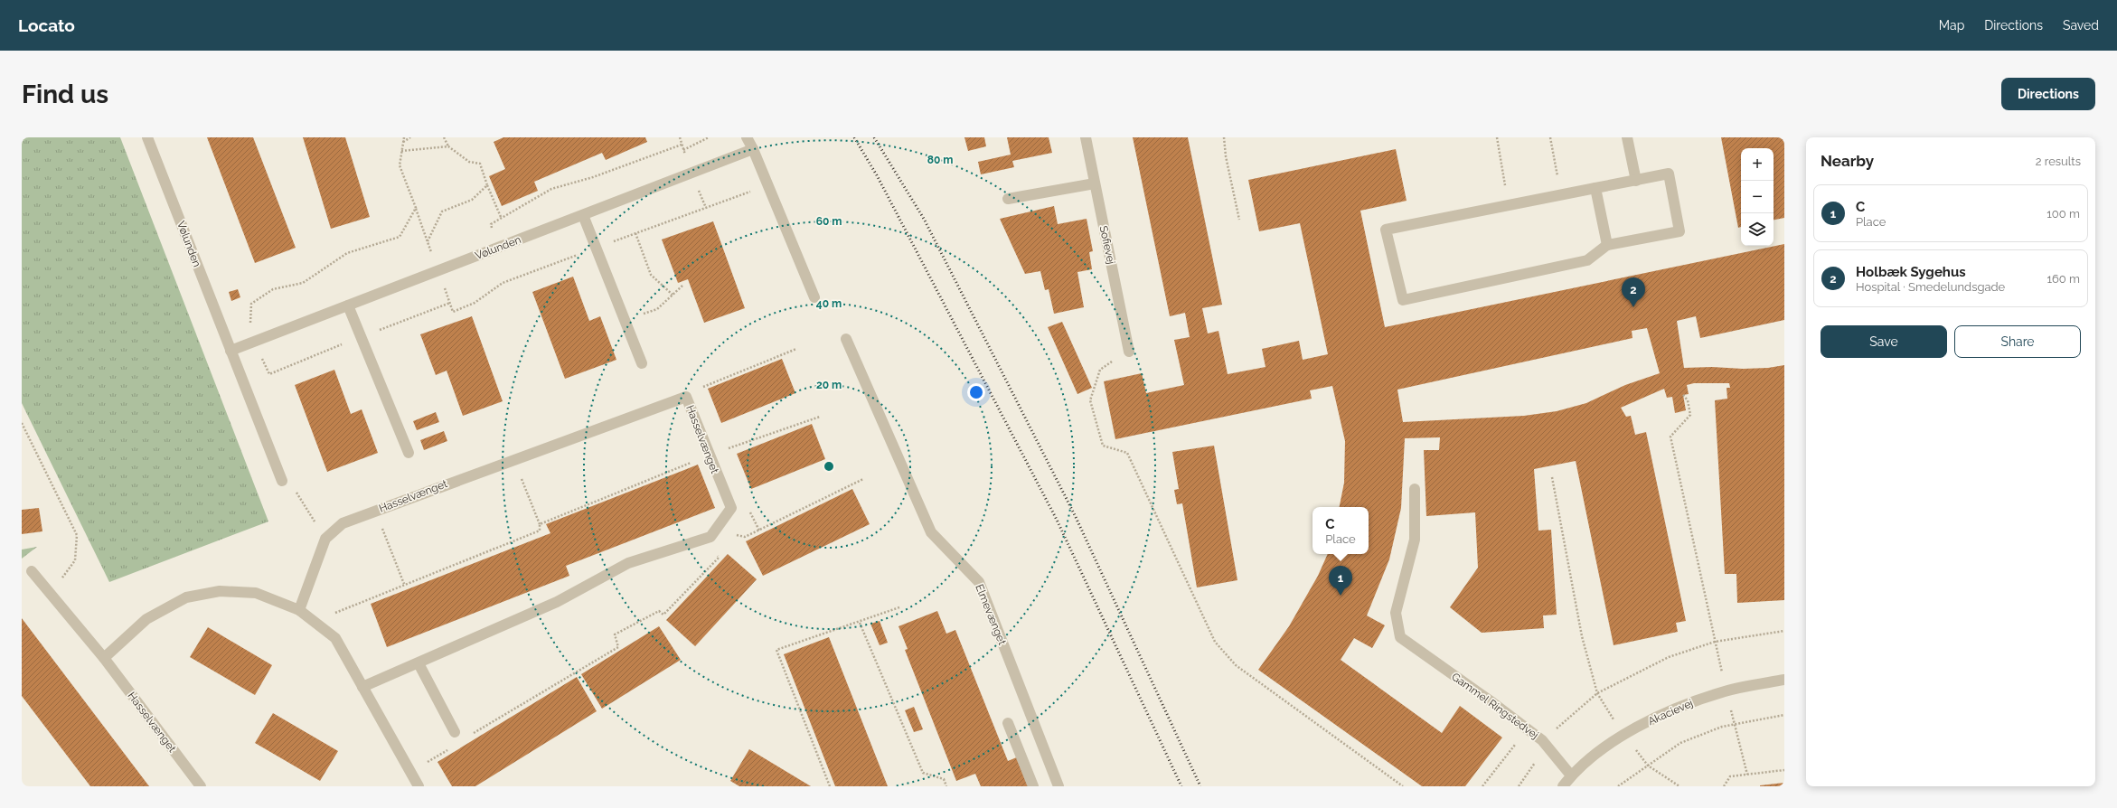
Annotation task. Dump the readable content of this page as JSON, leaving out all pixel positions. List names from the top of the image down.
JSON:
{
  "streets": {
    "street": [
      "Vølunden",
      "Sofievej",
      "Hasselvænget",
      "Elmevænget",
      "Gammel Ringstedvej",
      "Akacievej"
    ]
  },
  "crossings": [
    ["Gammel Ringstedvej", "Akacievej"]
  ],
  "page": {
    "header": "Locato",
    "nav": ["Map", "Directions", "Saved"],
    "buttons": [
      "Directions",
      ["Save", "Share"]
    ],
    "title": "Find us",
    "heading": ["Nearby", "2 results"],
    "map_buttons": ["+", "−"],
    "list": [
      {
        "mark": "1",
        "name": "C",
        "note": "Place",
        "value": "100 m"
      },
      {
        "mark": "2",
        "name": "Holbæk Sygehus",
        "note": "Hospital · Smedelundsgade",
        "value": "160 m"
      }
    ],
    "pins": ["2", "1"],
    "popup": ["C", "Place"]
  },
  "rings": [
    "80 m",
    "60 m",
    "40 m",
    "20 m"
  ]
}
